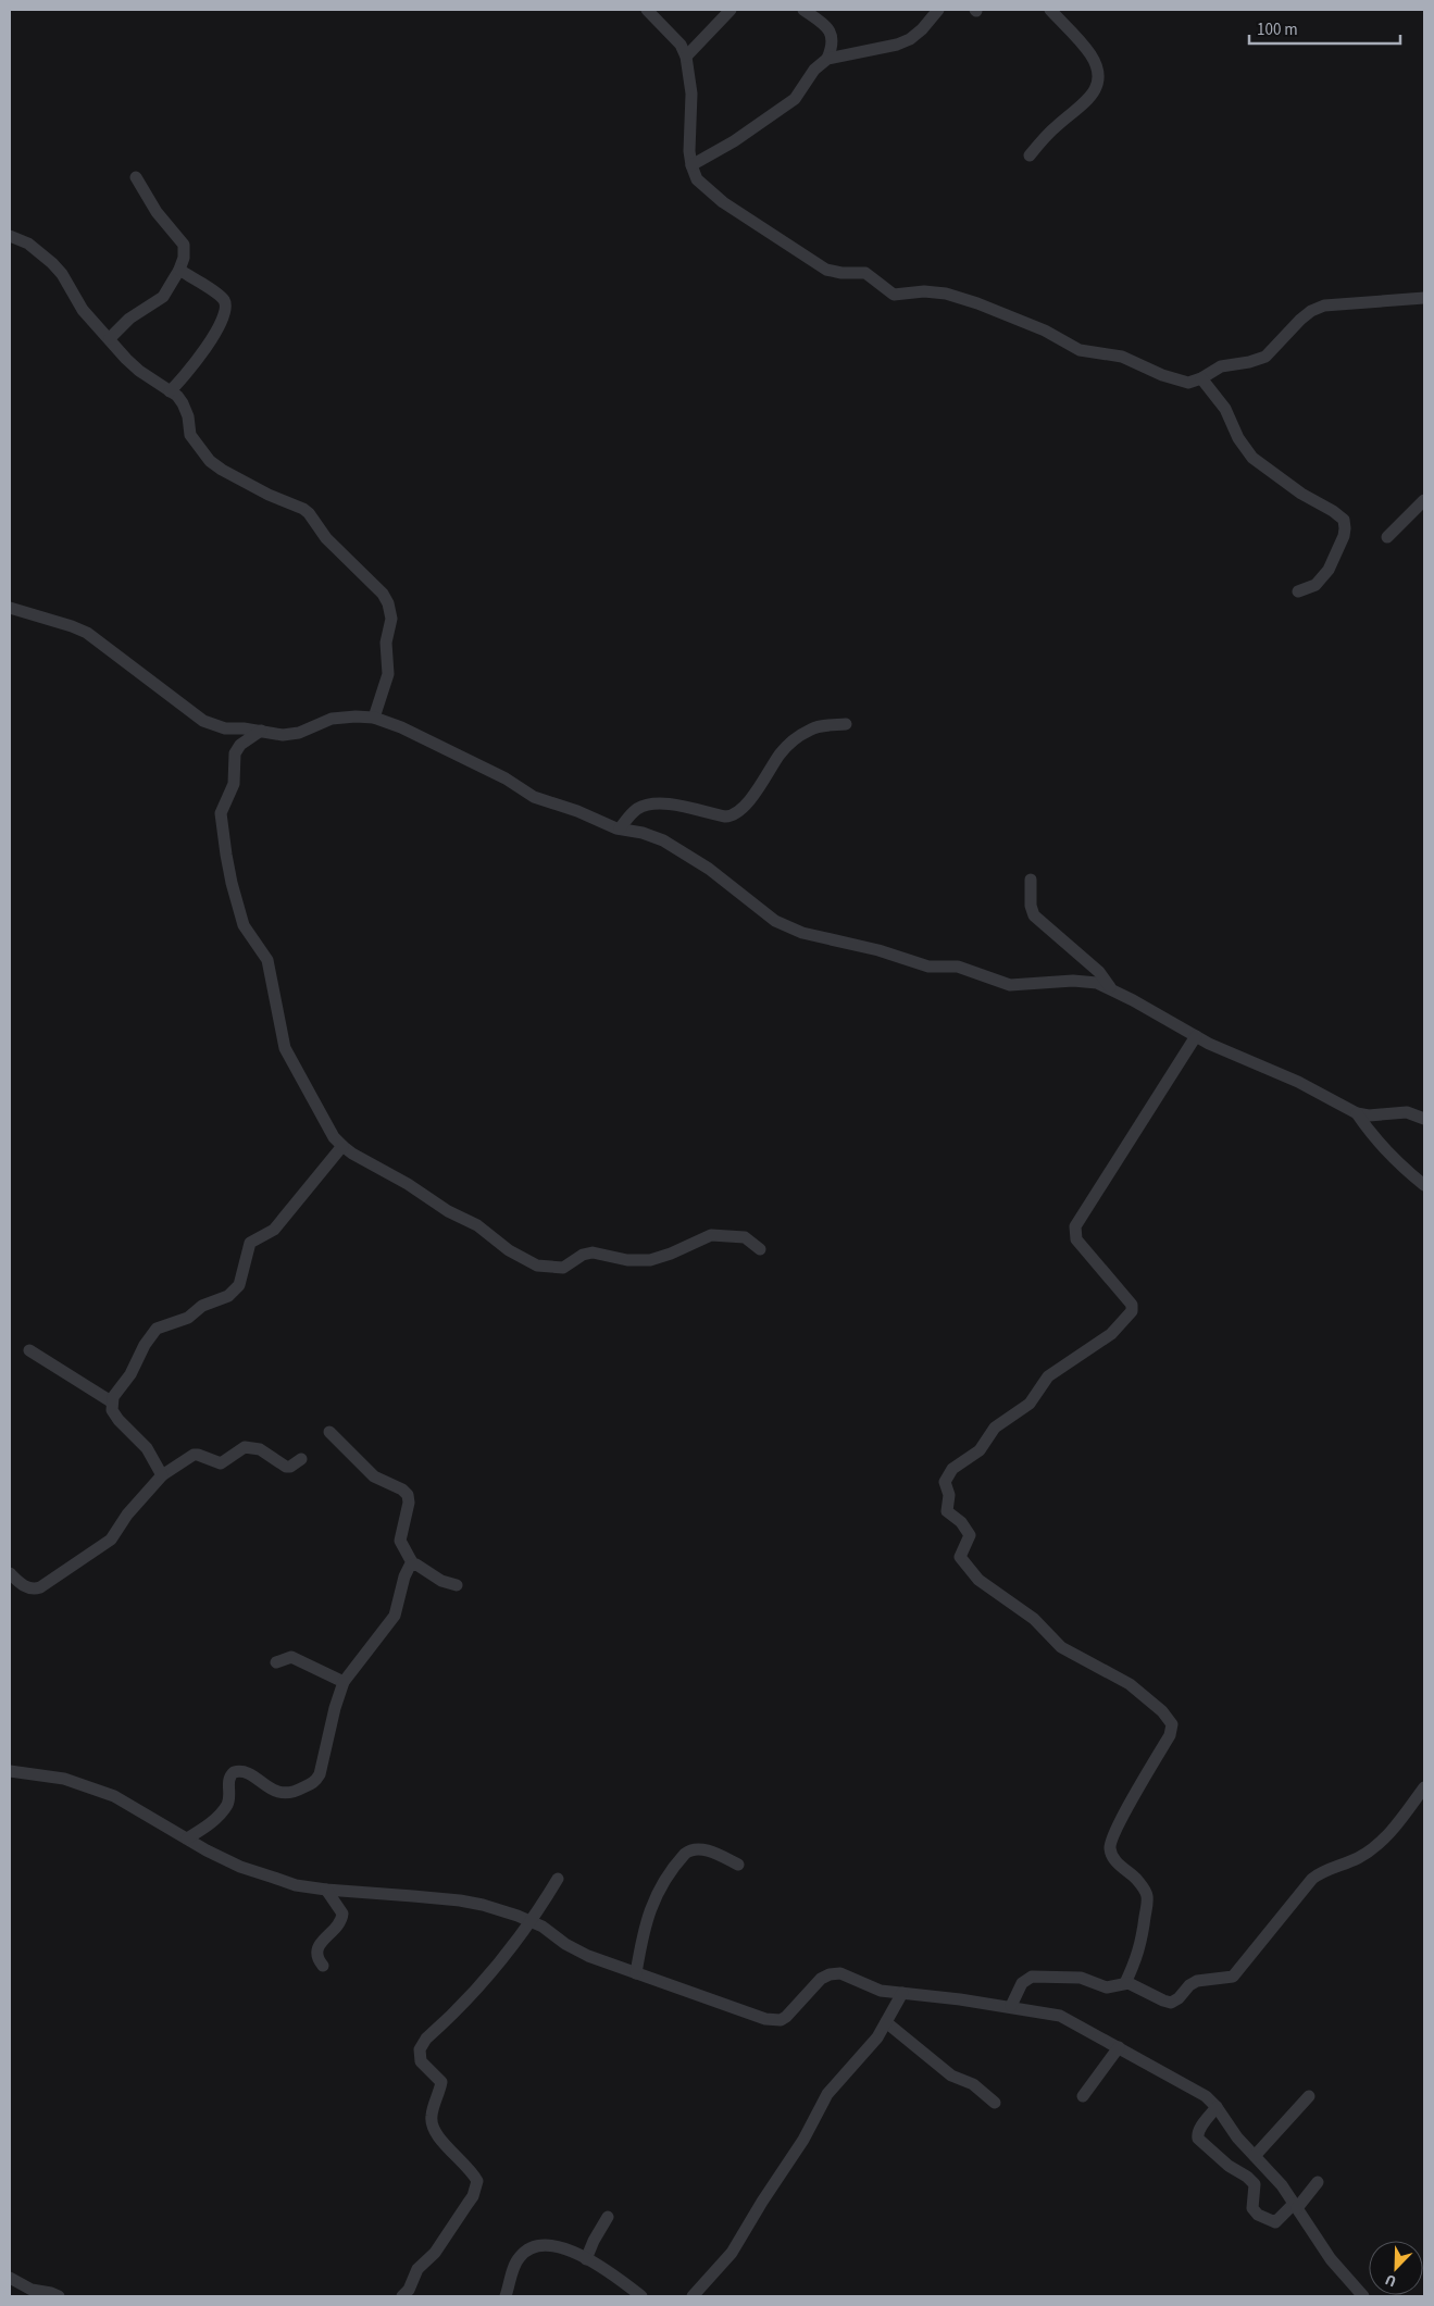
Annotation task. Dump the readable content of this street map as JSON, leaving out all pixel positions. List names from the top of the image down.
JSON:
{
  "scale_bar": "100 m",
  "north": "bottom left"
}
